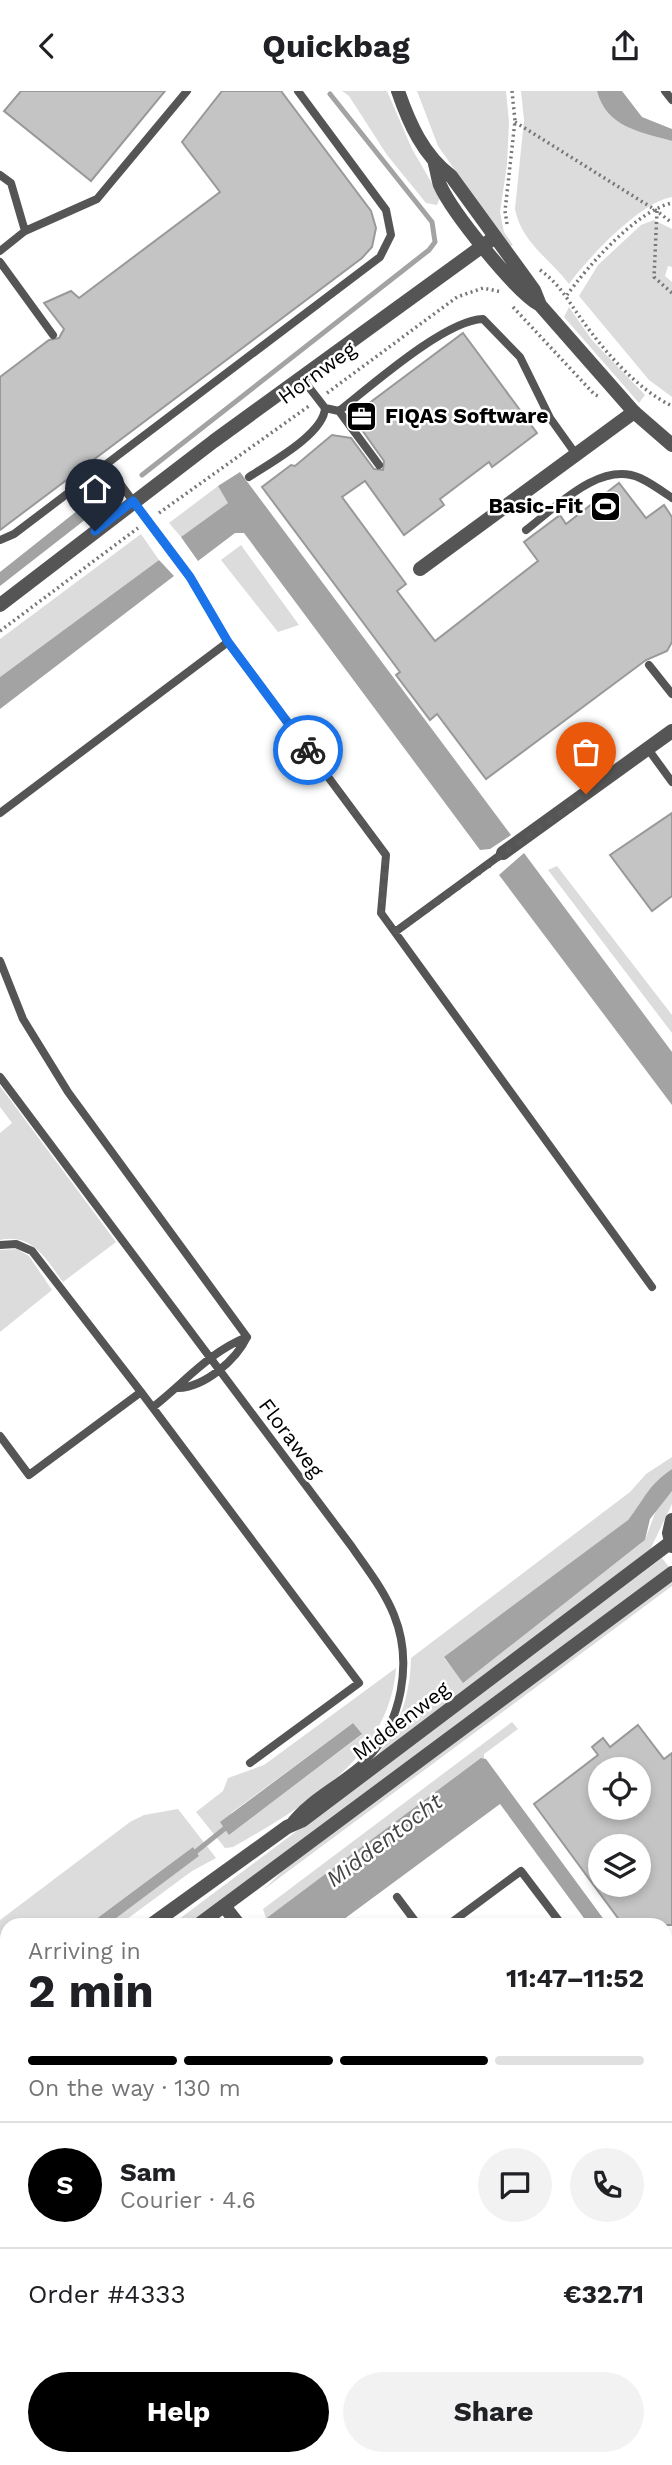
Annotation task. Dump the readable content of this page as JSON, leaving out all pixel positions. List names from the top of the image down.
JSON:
{
  "streets": {
    "street": ["Hornweg", "Middenweg"],
    "lane": ["Floraweg"]
  },
  "crossings": [
    ["Floraweg", "Middenweg"]
  ],
  "water": ["Middentocht"],
  "places": {
    "office": ["FIQAS Software"],
    "sports": ["Basic-Fit"]
  },
  "page": {
    "header": "Quickbag",
    "heading": ["2 min", "Arriving in", "11:47–11:52"],
    "panel": [
      "Sam",
      "Courier · 4.6",
      "Order #4333",
      "€32.71"
    ],
    "bar": "On the way · 130 m",
    "round": "S",
    "buttons": ["Help", "Share"]
  }
}
